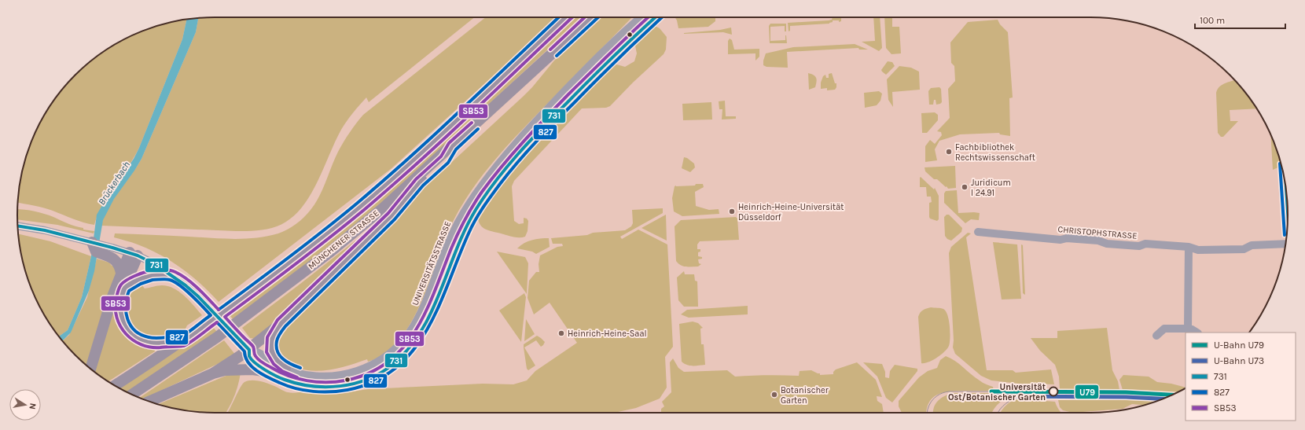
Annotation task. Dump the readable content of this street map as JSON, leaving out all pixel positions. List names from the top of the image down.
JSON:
{
  "streets": {
    "highway": ["MÜNCHENER STRASSE"],
    "street": ["CHRISTOPHSTRASSE", "UNIVERSITÄTSSTRASSE"]
  },
  "water": ["Brückerbach"],
  "places": [
    "Fachbibliothek Rechtswissenschaft",
    "Juridicum I 24.91",
    "Heinrich-Heine-Universität Düsseldorf",
    "Heinrich-Heine-Saal",
    "Universität Ost/Botanischer Garten",
    "Botanischer Garten"
  ],
  "lines": [
    "transit line 731",
    "transit line 827",
    "transit line SB53",
    "metro line U79",
    "metro line U73"
  ],
  "legend": [
    "U-Bahn U79",
    "U-Bahn U73",
    "731",
    "827",
    "SB53"
  ],
  "scale_bar": "100 m",
  "north": "right"
}
